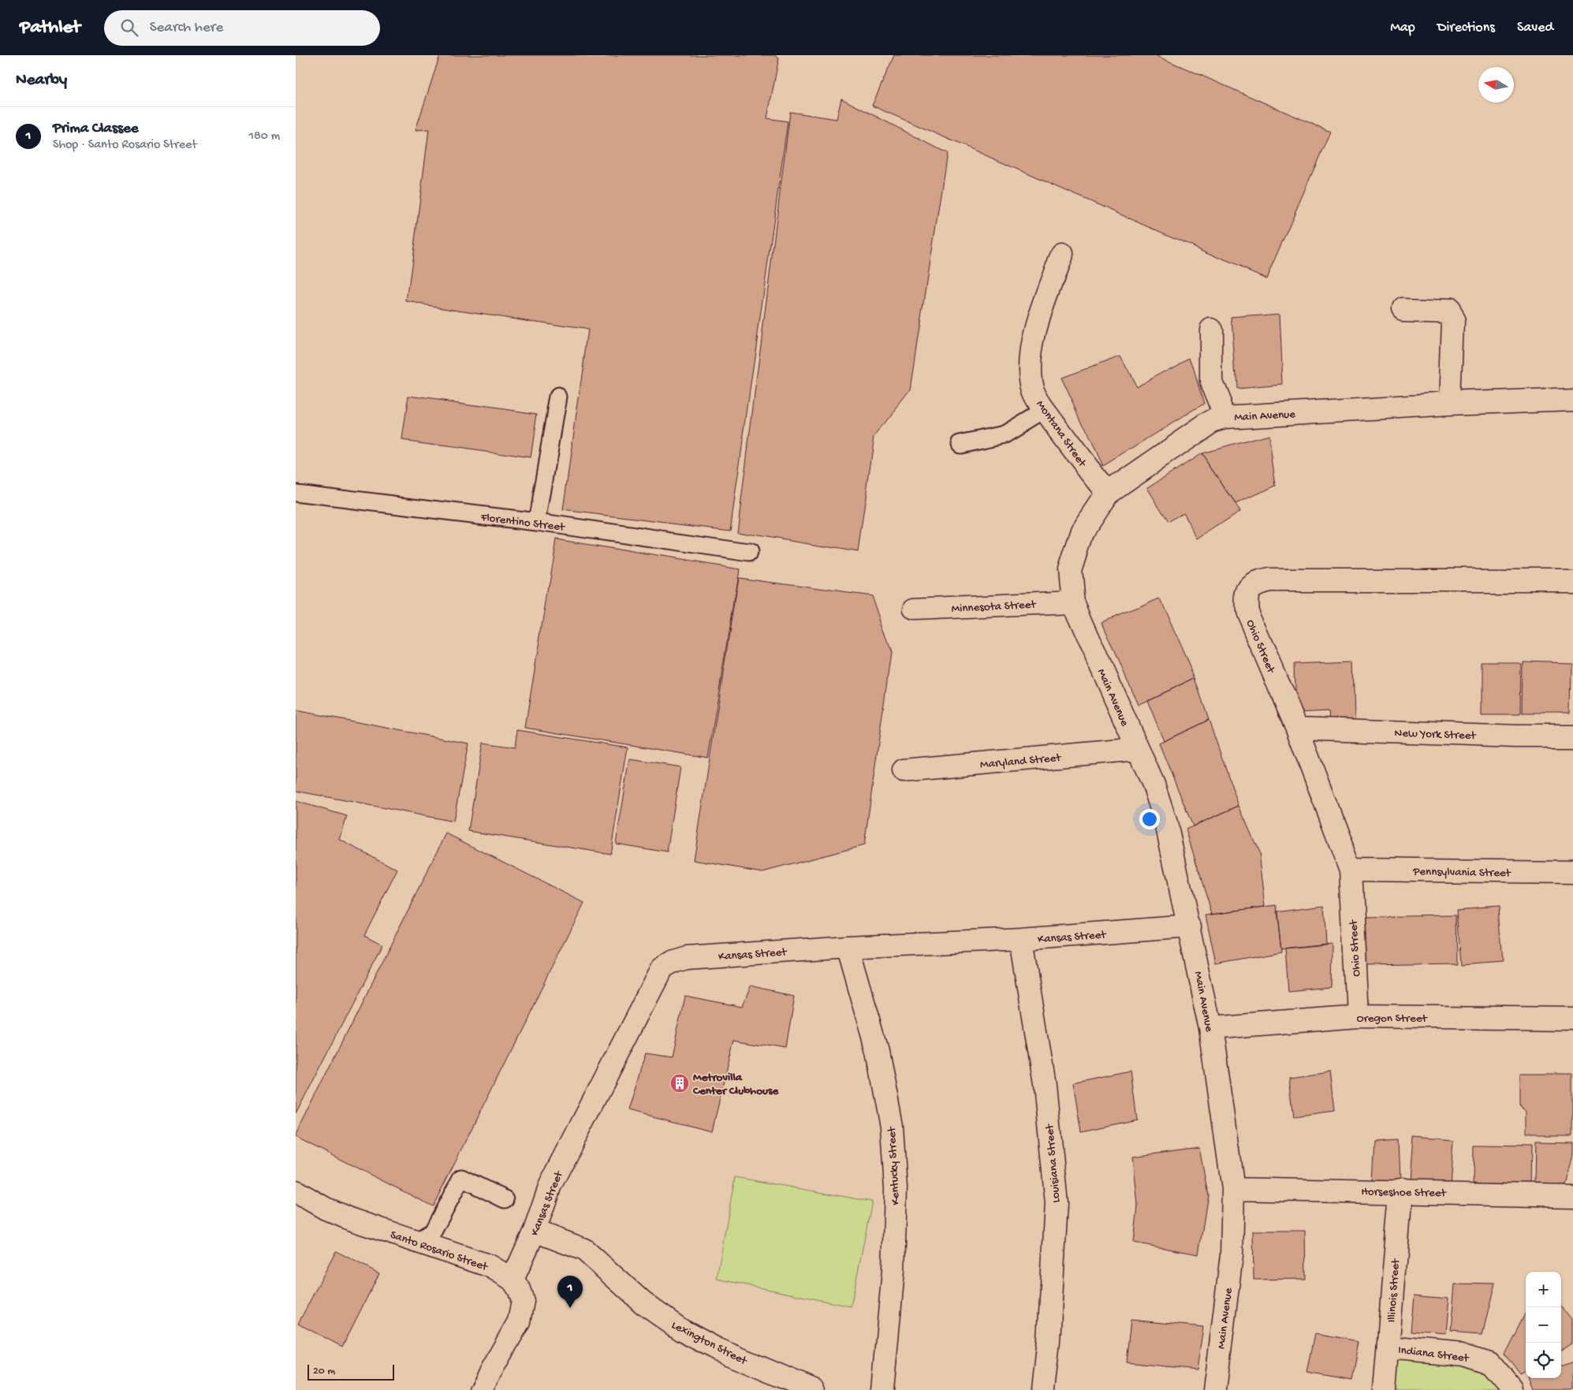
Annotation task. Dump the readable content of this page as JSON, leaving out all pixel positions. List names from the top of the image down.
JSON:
{
  "streets": {
    "street": [
      "Main Avenue",
      "Montana Street",
      "Minnesota Street",
      "Ohio Street",
      "New York Street",
      "Maryland Street",
      "Pennsylvania Street",
      "Kansas Street",
      "Oregon Street",
      "Louisiana Street",
      "Kentucky Street",
      "Horseshoe Street",
      "Santo Rosario Street",
      "Illinois Street",
      "Lexington Street",
      "Indiana Street"
    ],
    "lane": ["Florentino Street"]
  },
  "crossings": [
    ["Main Avenue", "Montana Street"],
    ["Main Avenue", "Minnesota Street"],
    ["Main Avenue", "Maryland Street"],
    ["Main Avenue", "Kansas Street"],
    ["Main Avenue", "Oregon Street"],
    ["Main Avenue", "Horseshoe Street"],
    ["Ohio Street", "New York Street"],
    ["Ohio Street", "Pennsylvania Street"],
    ["Ohio Street", "Oregon Street"],
    ["Kansas Street", "Louisiana Street"],
    ["Kansas Street", "Kentucky Street"],
    ["Kansas Street", "Santo Rosario Street"],
    ["Kansas Street", "Lexington Street"],
    ["Horseshoe Street", "Illinois Street"],
    ["Illinois Street", "Indiana Street"]
  ],
  "places": {
    "building": ["Metrovilla Center Clubhouse"]
  },
  "scale_bar": "20 m",
  "north": "left",
  "page": {
    "header": "Pathlet",
    "search": "Search here",
    "nav": ["Map", "Directions", "Saved"],
    "heading": "Nearby",
    "list": [
      {
        "mark": "1",
        "name": "Prima Classee",
        "note": "Shop · Santo Rosario Street",
        "value": "180 m"
      }
    ],
    "map_buttons": ["+", "−"],
    "pins": "1",
    "scale": "20 m"
  }
}
